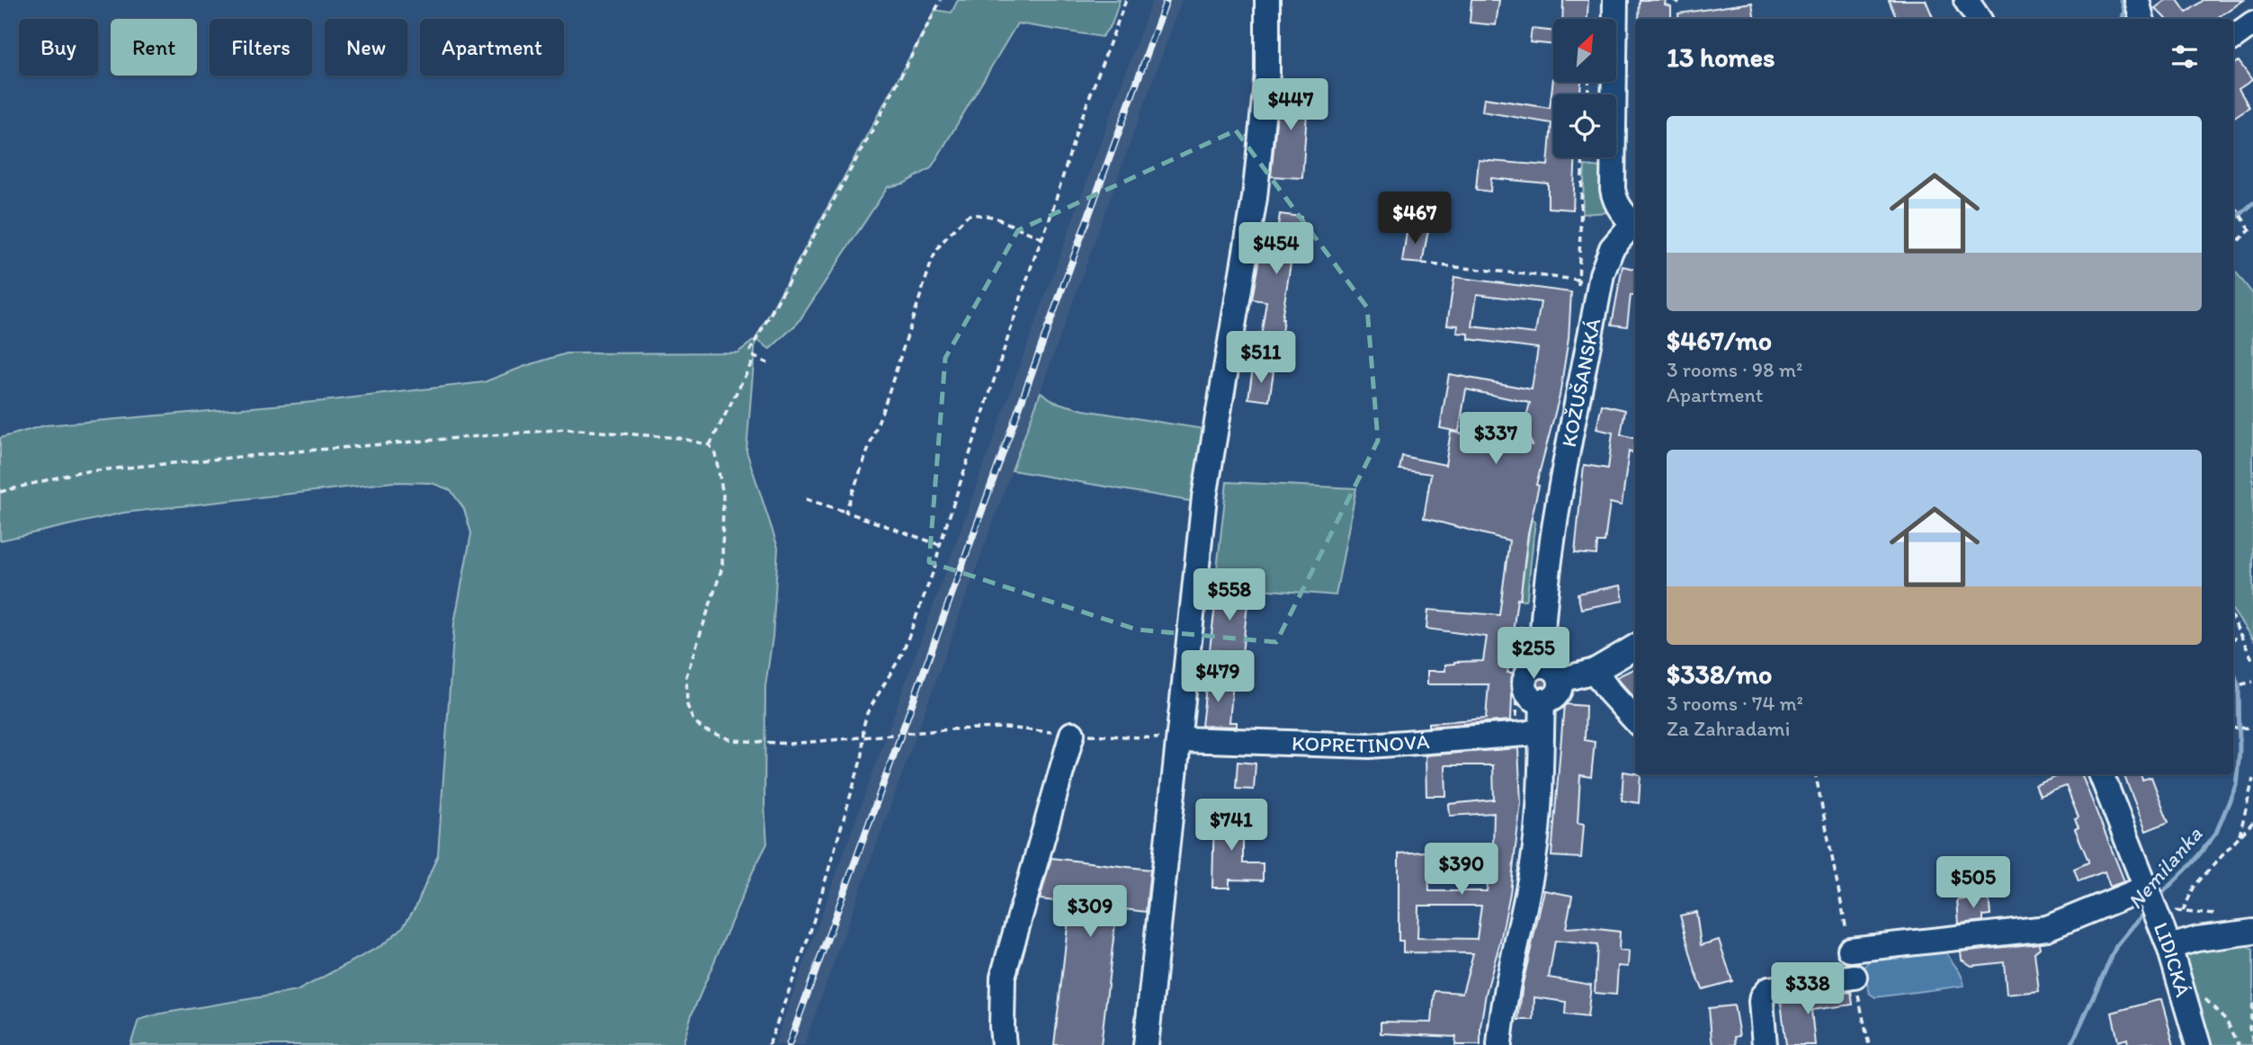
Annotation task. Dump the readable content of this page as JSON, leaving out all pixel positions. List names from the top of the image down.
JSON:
{
  "streets": {
    "street": ["KOŽUŠANSKÁ", "KOPRETINOVÁ", "LIDICKÁ"]
  },
  "water": ["Nemilanka"],
  "north": "top right",
  "page": {
    "chip": [
      "Buy",
      "Rent",
      "Filters",
      "New",
      "Apartment"
    ],
    "heading": "13 homes",
    "price": [
      "$447",
      "$467",
      "$454",
      "$511",
      "$337",
      "$558",
      "$255",
      "$479",
      "$741",
      "$390",
      "$505",
      "$309",
      "$338"
    ],
    "list": [
      {
        "name": "$467/mo",
        "note": "3 rooms · 98 m² · Apartment"
      },
      {
        "name": "$338/mo",
        "note": "3 rooms · 74 m² · Za Zahradami"
      }
    ]
  }
}
